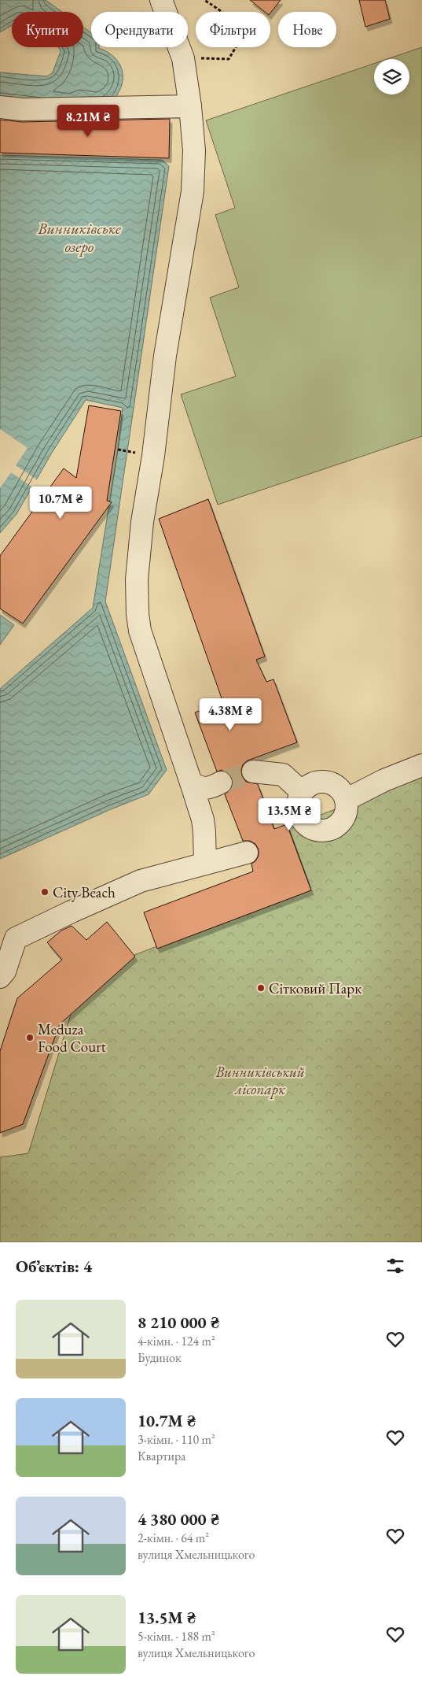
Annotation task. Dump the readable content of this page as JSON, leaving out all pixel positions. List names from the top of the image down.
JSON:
{
  "water": ["Винниківське озеро"],
  "parks": ["Винниківський лісопарк"],
  "places": ["City Beach", "Сітковий Парк", "Meduza Food Court"],
  "page": {
    "chip": [
      "Купити",
      "Орендувати",
      "Фільтри",
      "Нове"
    ],
    "price": [
      "8.21M ₴",
      "10.7M ₴",
      "4.38M ₴",
      "13.5M ₴"
    ],
    "heading": "Об’єктів: 4",
    "list": [
      {
        "name": "8 210 000 ₴",
        "note": "4-кімн. · 124 m² · Будинок"
      },
      {
        "name": "10.7M ₴",
        "note": "3-кімн. · 110 m² · Квартира"
      },
      {
        "name": "4 380 000 ₴",
        "note": "2-кімн. · 64 m² · вулиця Хмельницького"
      },
      {
        "name": "13.5M ₴",
        "note": "5-кімн. · 188 m² · вулиця Хмельницького"
      }
    ]
  }
}
